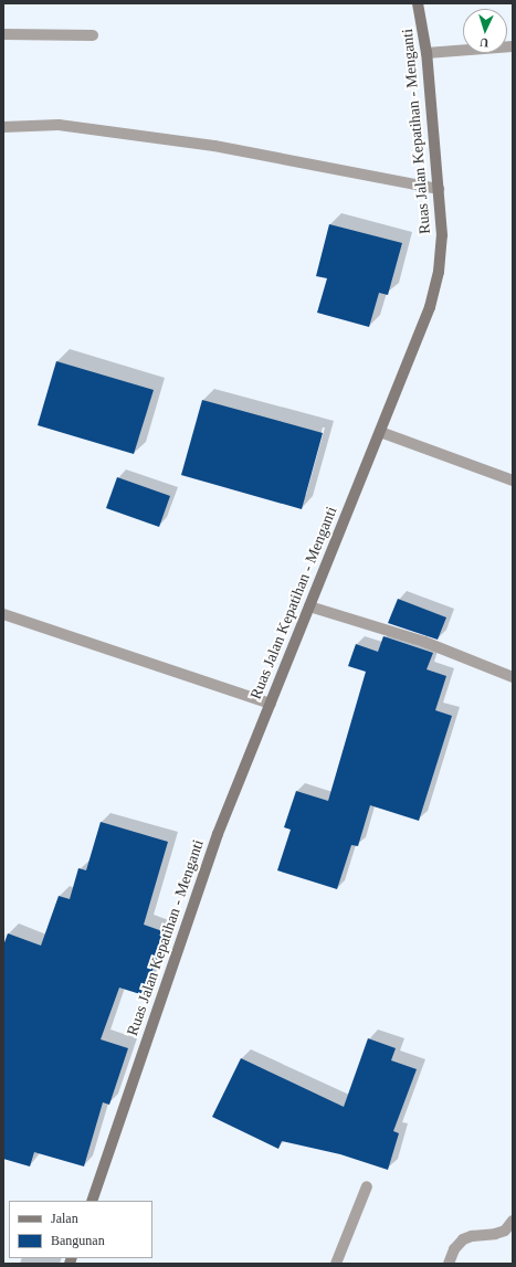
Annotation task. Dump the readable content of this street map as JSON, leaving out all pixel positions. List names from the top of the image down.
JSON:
{
  "streets": {
    "main road": ["Ruas Jalan Kepatihan - Menganti"]
  },
  "legend": ["Jalan", "Bangunan"],
  "north": "bottom"
}
